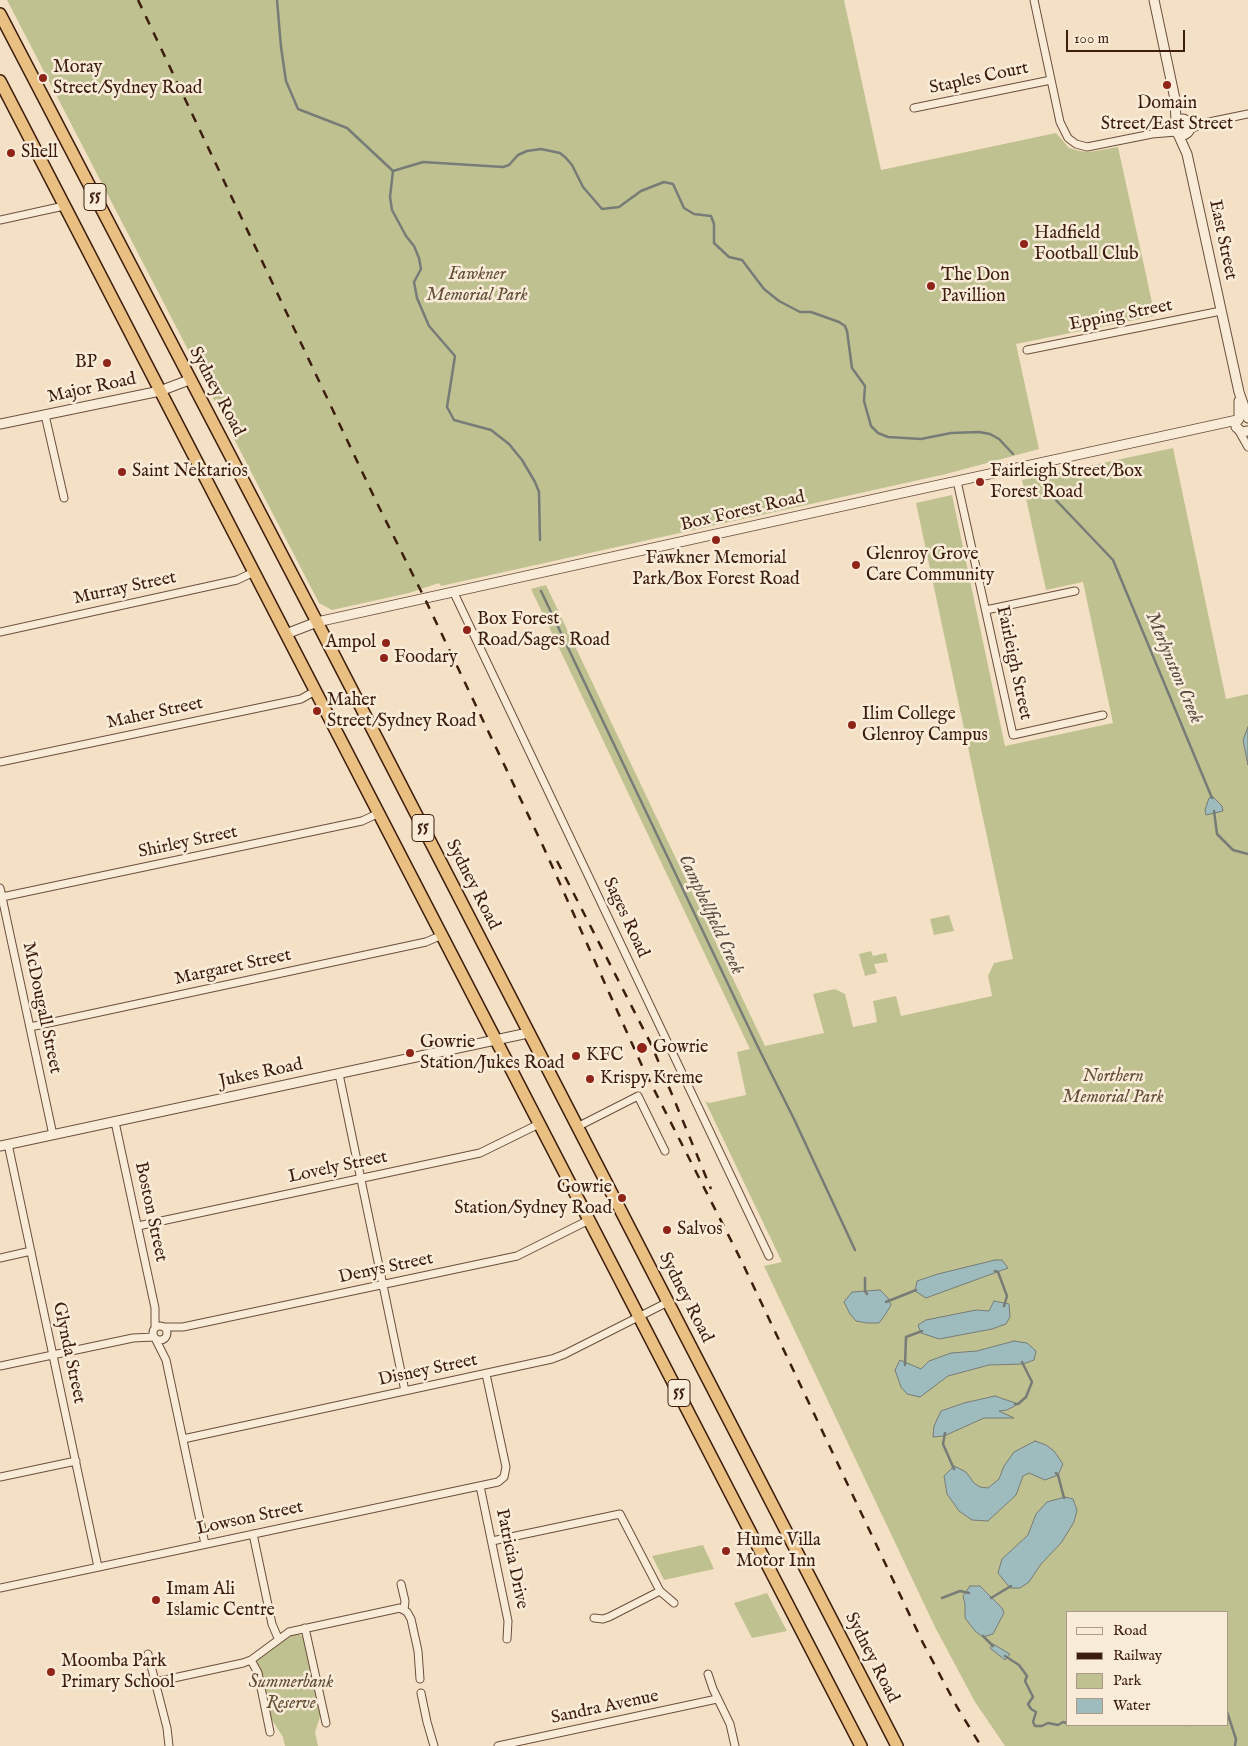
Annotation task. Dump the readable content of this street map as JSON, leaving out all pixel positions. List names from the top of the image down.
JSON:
{
  "streets": {
    "highway": ["55", "Sydney Road"],
    "street": [
      "Staples Court",
      "East Street",
      "Epping Street",
      "Major Road",
      "Box Forest Road",
      "Murray Street",
      "Fairleigh Street",
      "Maher Street",
      "Shirley Street",
      "Sages Road",
      "Margaret Street",
      "McDougall Street",
      "Jukes Road",
      "Lovely Street",
      "Boston Street",
      "Denys Street",
      "Glynda Street",
      "Disney Street",
      "Lowson Street",
      "Patricia Drive",
      "Sandra Avenue"
    ]
  },
  "crossings": [
    ["55", "Major Road"],
    ["55", "Box Forest Road"],
    ["55", "Murray Street"],
    ["55", "Maher Street"],
    ["55", "Shirley Street"],
    ["55", "Margaret Street"],
    ["55", "Jukes Road"],
    ["55", "Lovely Street"],
    ["55", "Denys Street"],
    ["55", "Disney Street"],
    ["East Street", "Epping Street"],
    ["East Street", "Box Forest Road"],
    ["Major Road", "Sydney Road"],
    ["Sydney Road", "Box Forest Road"],
    ["Sydney Road", "Jukes Road"],
    ["Sydney Road", "Disney Street"],
    ["Box Forest Road", "Fairleigh Street"],
    ["Box Forest Road", "Sages Road"],
    ["Shirley Street", "McDougall Street"],
    ["Margaret Street", "McDougall Street"],
    ["McDougall Street", "Jukes Road"],
    ["Jukes Road", "Boston Street"],
    ["Jukes Road", "Glynda Street"],
    ["Lovely Street", "Boston Street"],
    ["Boston Street", "Denys Street"],
    ["Glynda Street", "Lowson Street"],
    ["Disney Street", "Lowson Street"],
    ["Lowson Street", "Patricia Drive"]
  ],
  "water": ["Merlynston Creek", "Campbellfield Creek"],
  "parks": ["Fawkner Memorial Park", "Northern Memorial Park", "Summerbank Reserve"],
  "places": [
    "Moray Street/Sydney Road",
    "Domain Street/East Street",
    "Shell",
    "Hadfield Football Club",
    "The Don Pavillion",
    "BP",
    "Saint Nektarios",
    "Fairleigh Street/Box Forest Road",
    "Fawkner Memorial Park/Box Forest Road",
    "Glenroy Grove Care Community",
    "Box Forest Road/Sages Road",
    "Ampol",
    "Foodary",
    "Maher Street/Sydney Road",
    "Ilim College Glenroy Campus",
    "Gowrie",
    "Gowrie Station/Jukes Road",
    "KFC",
    "Krispy Kreme",
    "Gowrie Station/Sydney Road",
    "Salvos",
    "Hume Villa Motor Inn",
    "Imam Ali Islamic Centre",
    "Moomba Park Primary School"
  ],
  "legend": [
    "Road",
    "Railway",
    "Park",
    "Water"
  ],
  "scale_bar": "100 m"
}
